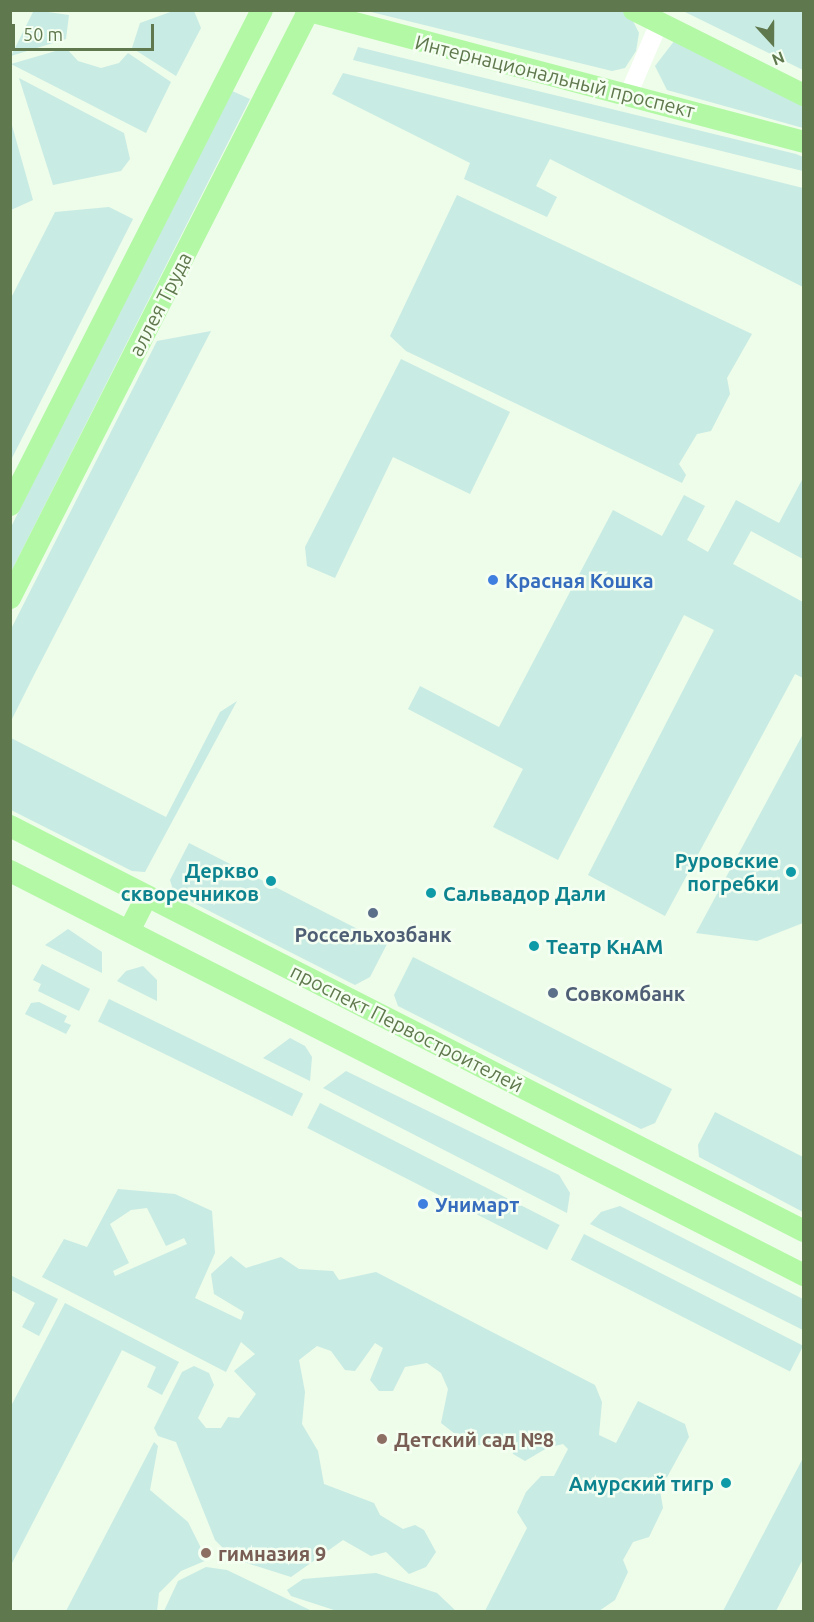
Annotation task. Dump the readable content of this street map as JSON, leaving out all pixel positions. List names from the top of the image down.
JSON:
{
  "streets": {
    "main road": ["Интернациональный проспект", "аллея Труда", "проспект Первостроителей"]
  },
  "crossings": [
    ["Интернациональный проспект", "аллея Труда"]
  ],
  "places": [
    "Красная Кошка",
    "Руровские погребки",
    "Деркво скворечников",
    "Сальвадор Дали",
    "Россельхозбанк",
    "Театр КнАМ",
    "Совкомбанк",
    "Унимарт",
    "Детский сад №8",
    "Амурский тигр",
    "гимназия 9"
  ],
  "scale_bar": "50 m",
  "north": "bottom"
}
